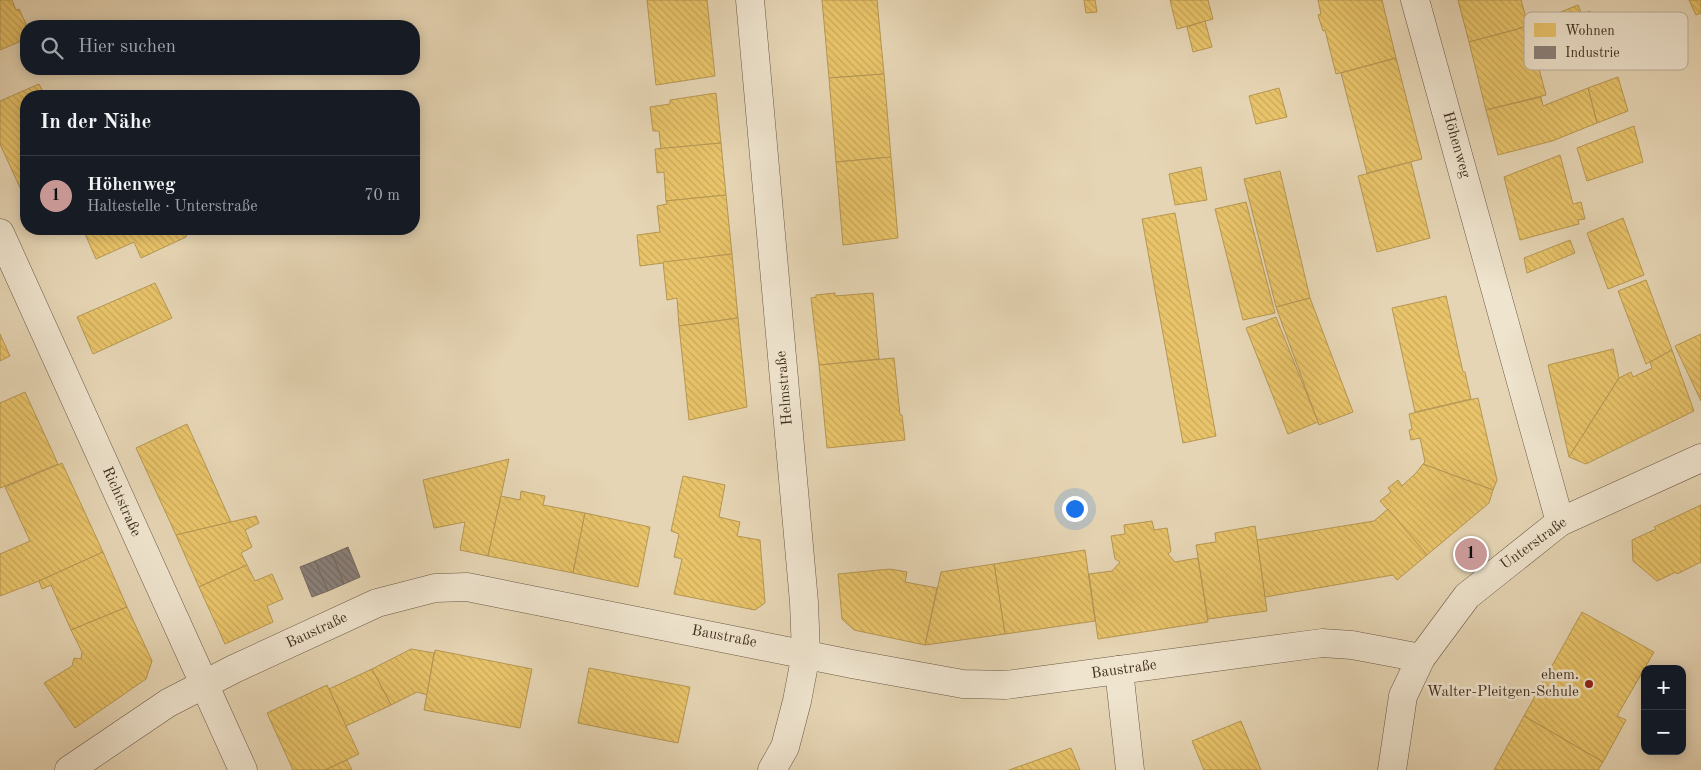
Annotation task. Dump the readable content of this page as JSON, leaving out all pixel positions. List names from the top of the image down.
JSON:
{
  "streets": {
    "street": [
      "Höhenweg",
      "Helmstraße",
      "Richtstraße",
      "Unterstraße",
      "Baustraße"
    ]
  },
  "crossings": [
    ["Höhenweg", "Unterstraße"],
    ["Helmstraße", "Baustraße"],
    ["Richtstraße", "Baustraße"],
    ["Unterstraße", "Baustraße"]
  ],
  "places": ["ehem. Walter-Pleitgen-Schule"],
  "legend": ["Wohnen", "Industrie"],
  "page": {
    "search": "Hier suchen",
    "heading": "In der Nähe",
    "list": [
      {
        "mark": "1",
        "name": "Höhenweg",
        "note": "Haltestelle · Unterstraße",
        "value": "70 m"
      }
    ],
    "pins": "1",
    "map_buttons": ["+", "−"]
  }
}
